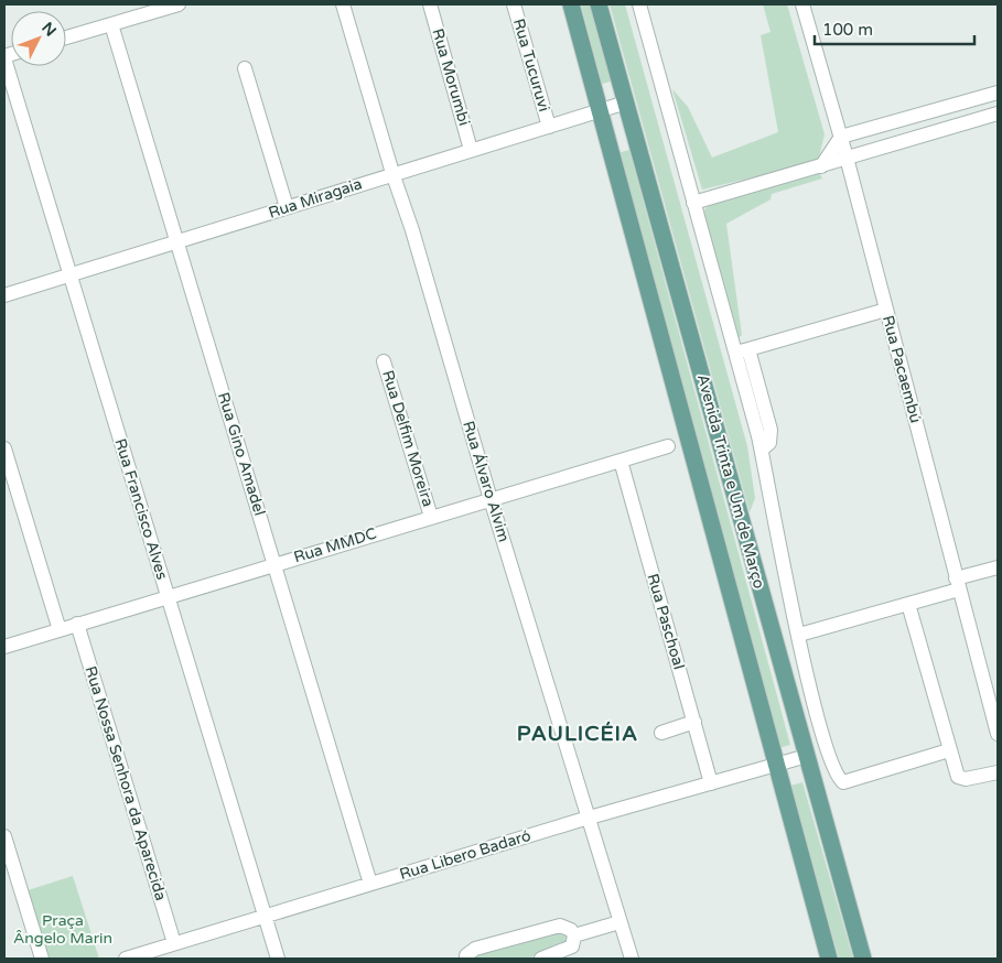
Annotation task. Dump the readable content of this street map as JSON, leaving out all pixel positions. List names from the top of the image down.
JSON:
{
  "streets": {
    "main road": ["Avenida Trinta e Um de Março"],
    "street": [
      "Rua Tucuruvi",
      "Rua Morumbi",
      "Rua Miragaia",
      "Rua Pacaembú",
      "Rua Delfim Moreira",
      "Rua Gino Amadel",
      "Rua Álvaro Alvim",
      "Rua Francisco Alves",
      "Rua MMDC",
      "Rua Paschoal",
      "Rua Nossa Senhora da Aparecida",
      "Rua Libero Badaró"
    ]
  },
  "crossings": [
    ["Rua Tucuruvi", "Rua Miragaia"],
    ["Rua Morumbi", "Rua Miragaia"],
    ["Rua Miragaia", "Rua Gino Amadel"],
    ["Rua Miragaia", "Rua Álvaro Alvim"],
    ["Rua Miragaia", "Avenida Trinta e Um de Março"],
    ["Rua Miragaia", "Rua Francisco Alves"],
    ["Rua Delfim Moreira", "Rua MMDC"],
    ["Rua Gino Amadel", "Rua MMDC"],
    ["Rua Gino Amadel", "Rua Libero Badaró"],
    ["Rua Álvaro Alvim", "Rua MMDC"],
    ["Rua Álvaro Alvim", "Rua Libero Badaró"],
    ["Avenida Trinta e Um de Março", "Rua Libero Badaró"],
    ["Rua Francisco Alves", "Rua MMDC"],
    ["Rua Francisco Alves", "Rua Libero Badaró"],
    ["Rua MMDC", "Rua Paschoal"],
    ["Rua MMDC", "Rua Nossa Senhora da Aparecida"],
    ["Rua Paschoal", "Rua Libero Badaró"],
    ["Rua Nossa Senhora da Aparecida", "Rua Libero Badaró"]
  ],
  "districts": ["PAULICÉIA"],
  "parks": ["Praça Ângelo Marin"],
  "scale_bar": "100 m",
  "north": "top right"
}
